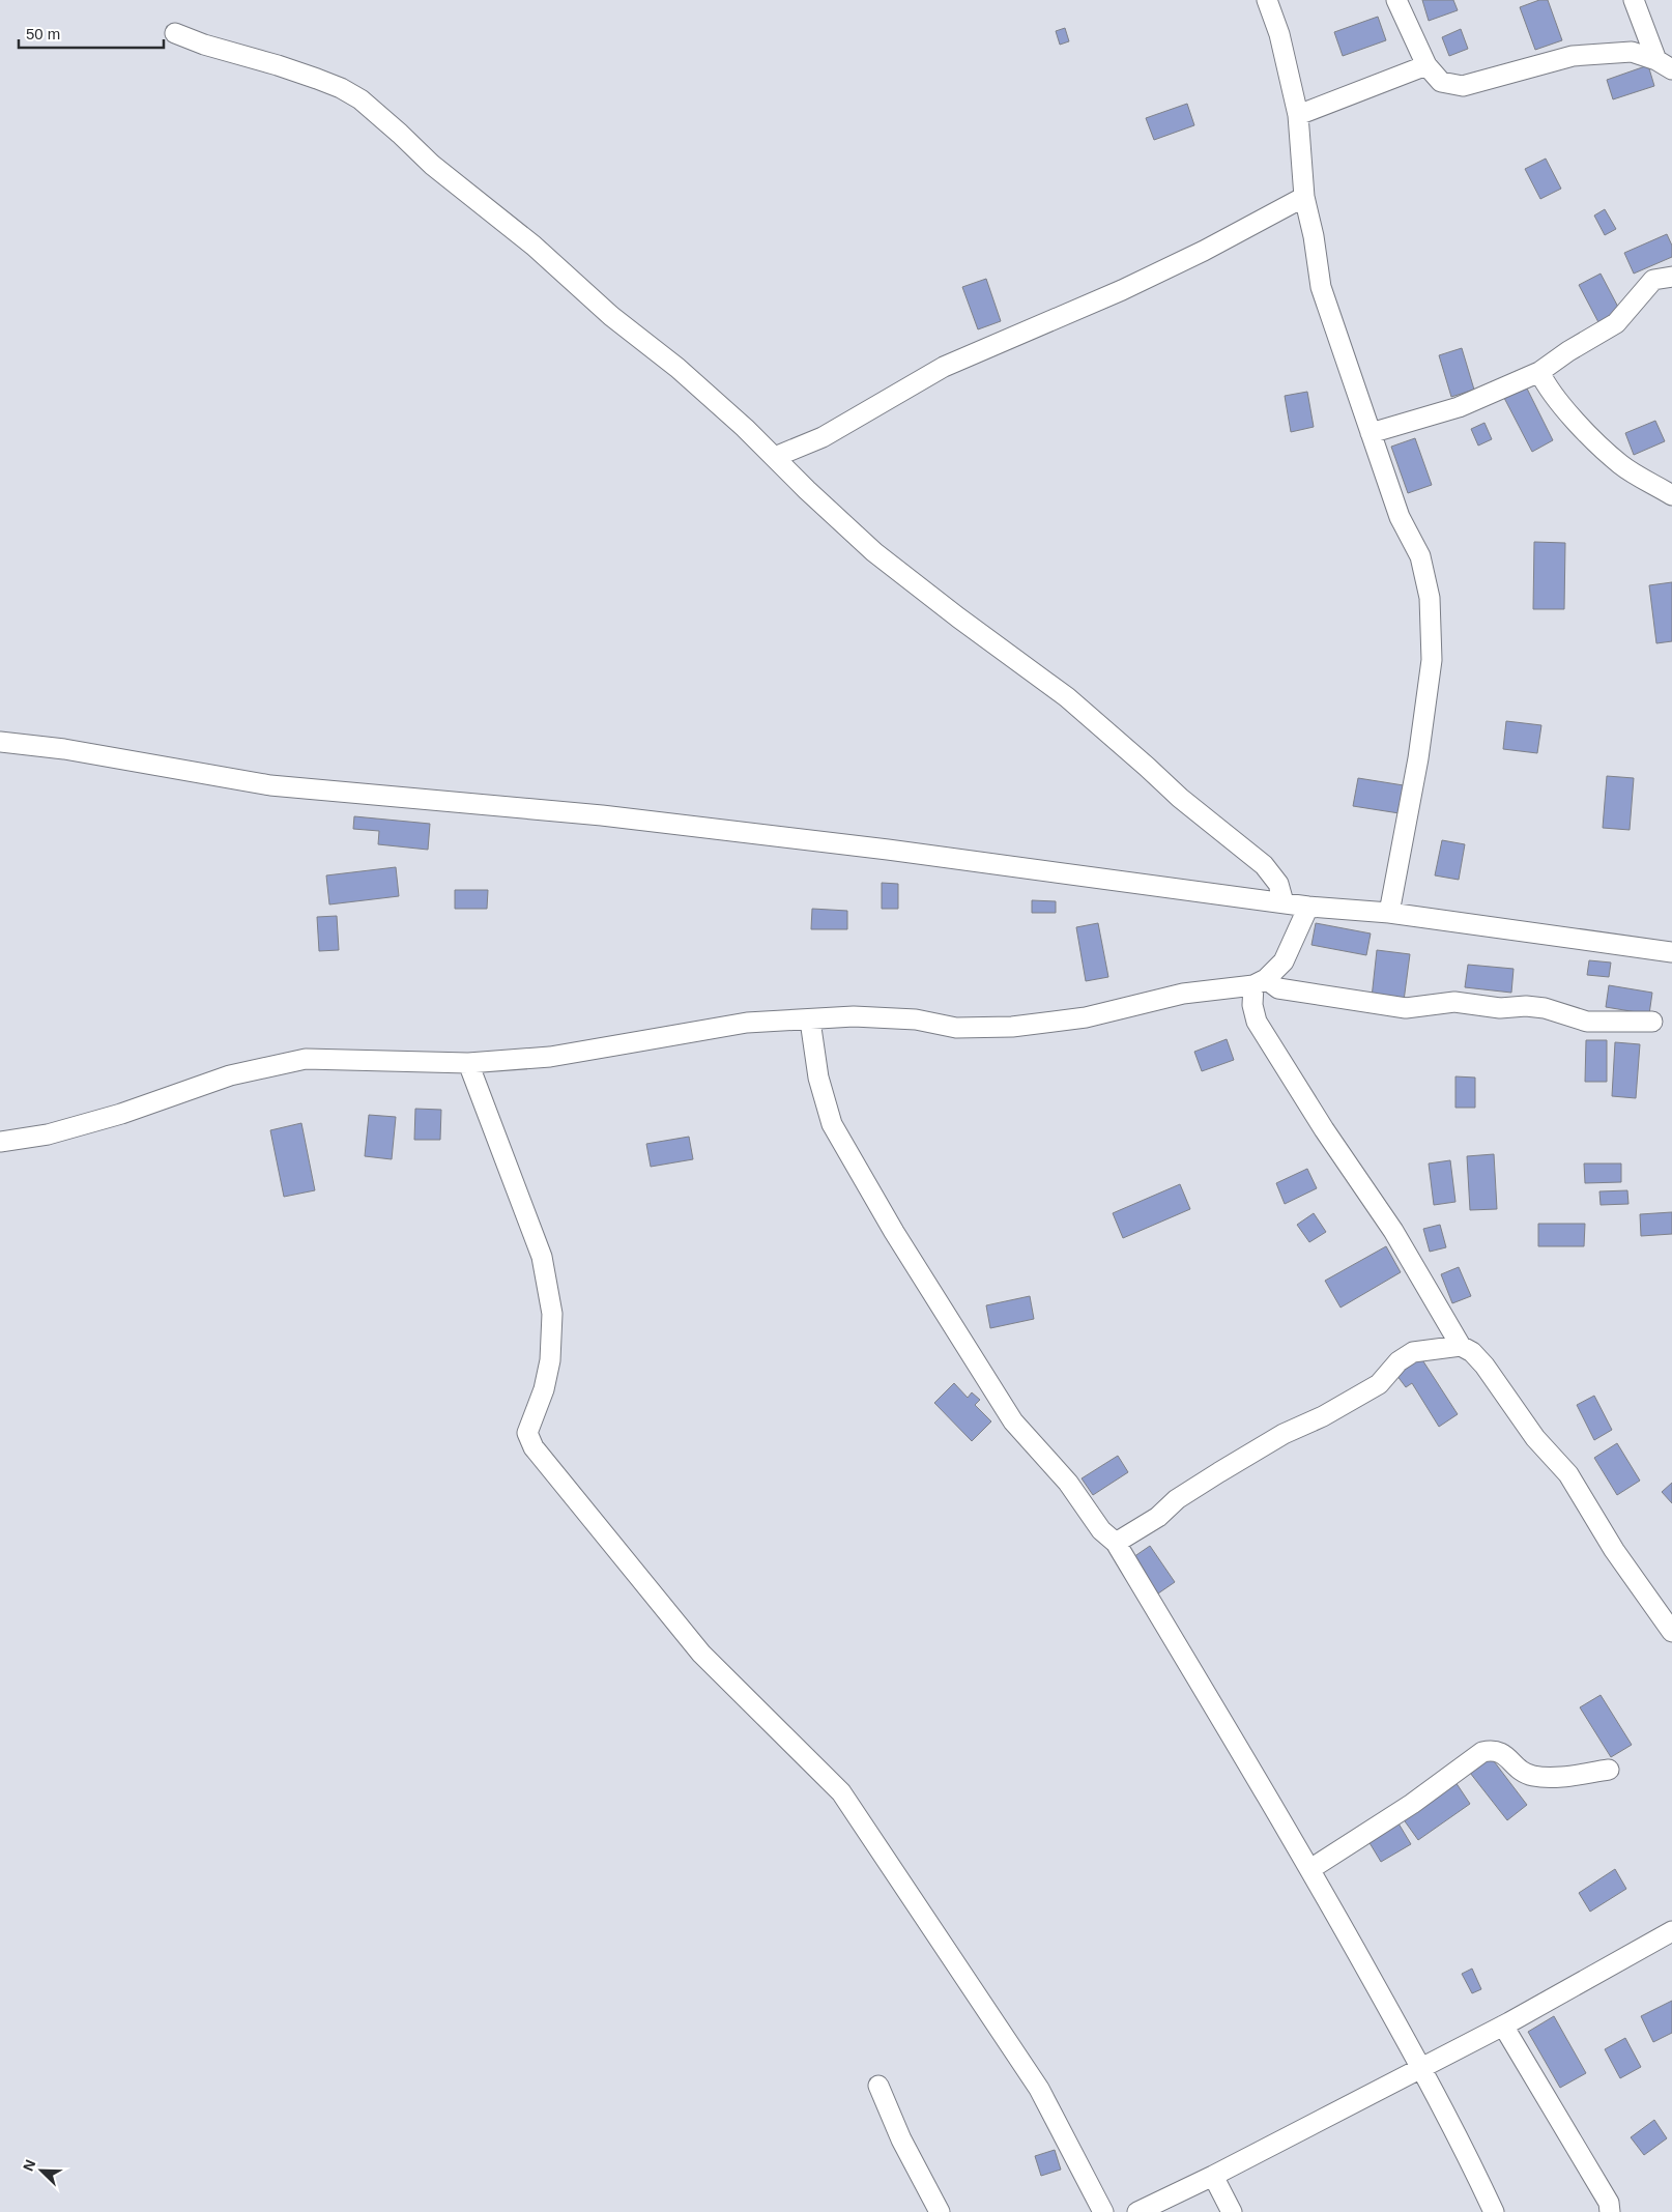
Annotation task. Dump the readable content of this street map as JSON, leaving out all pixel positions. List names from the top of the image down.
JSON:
{
  "scale_bar": "50 m",
  "north": "top left"
}
